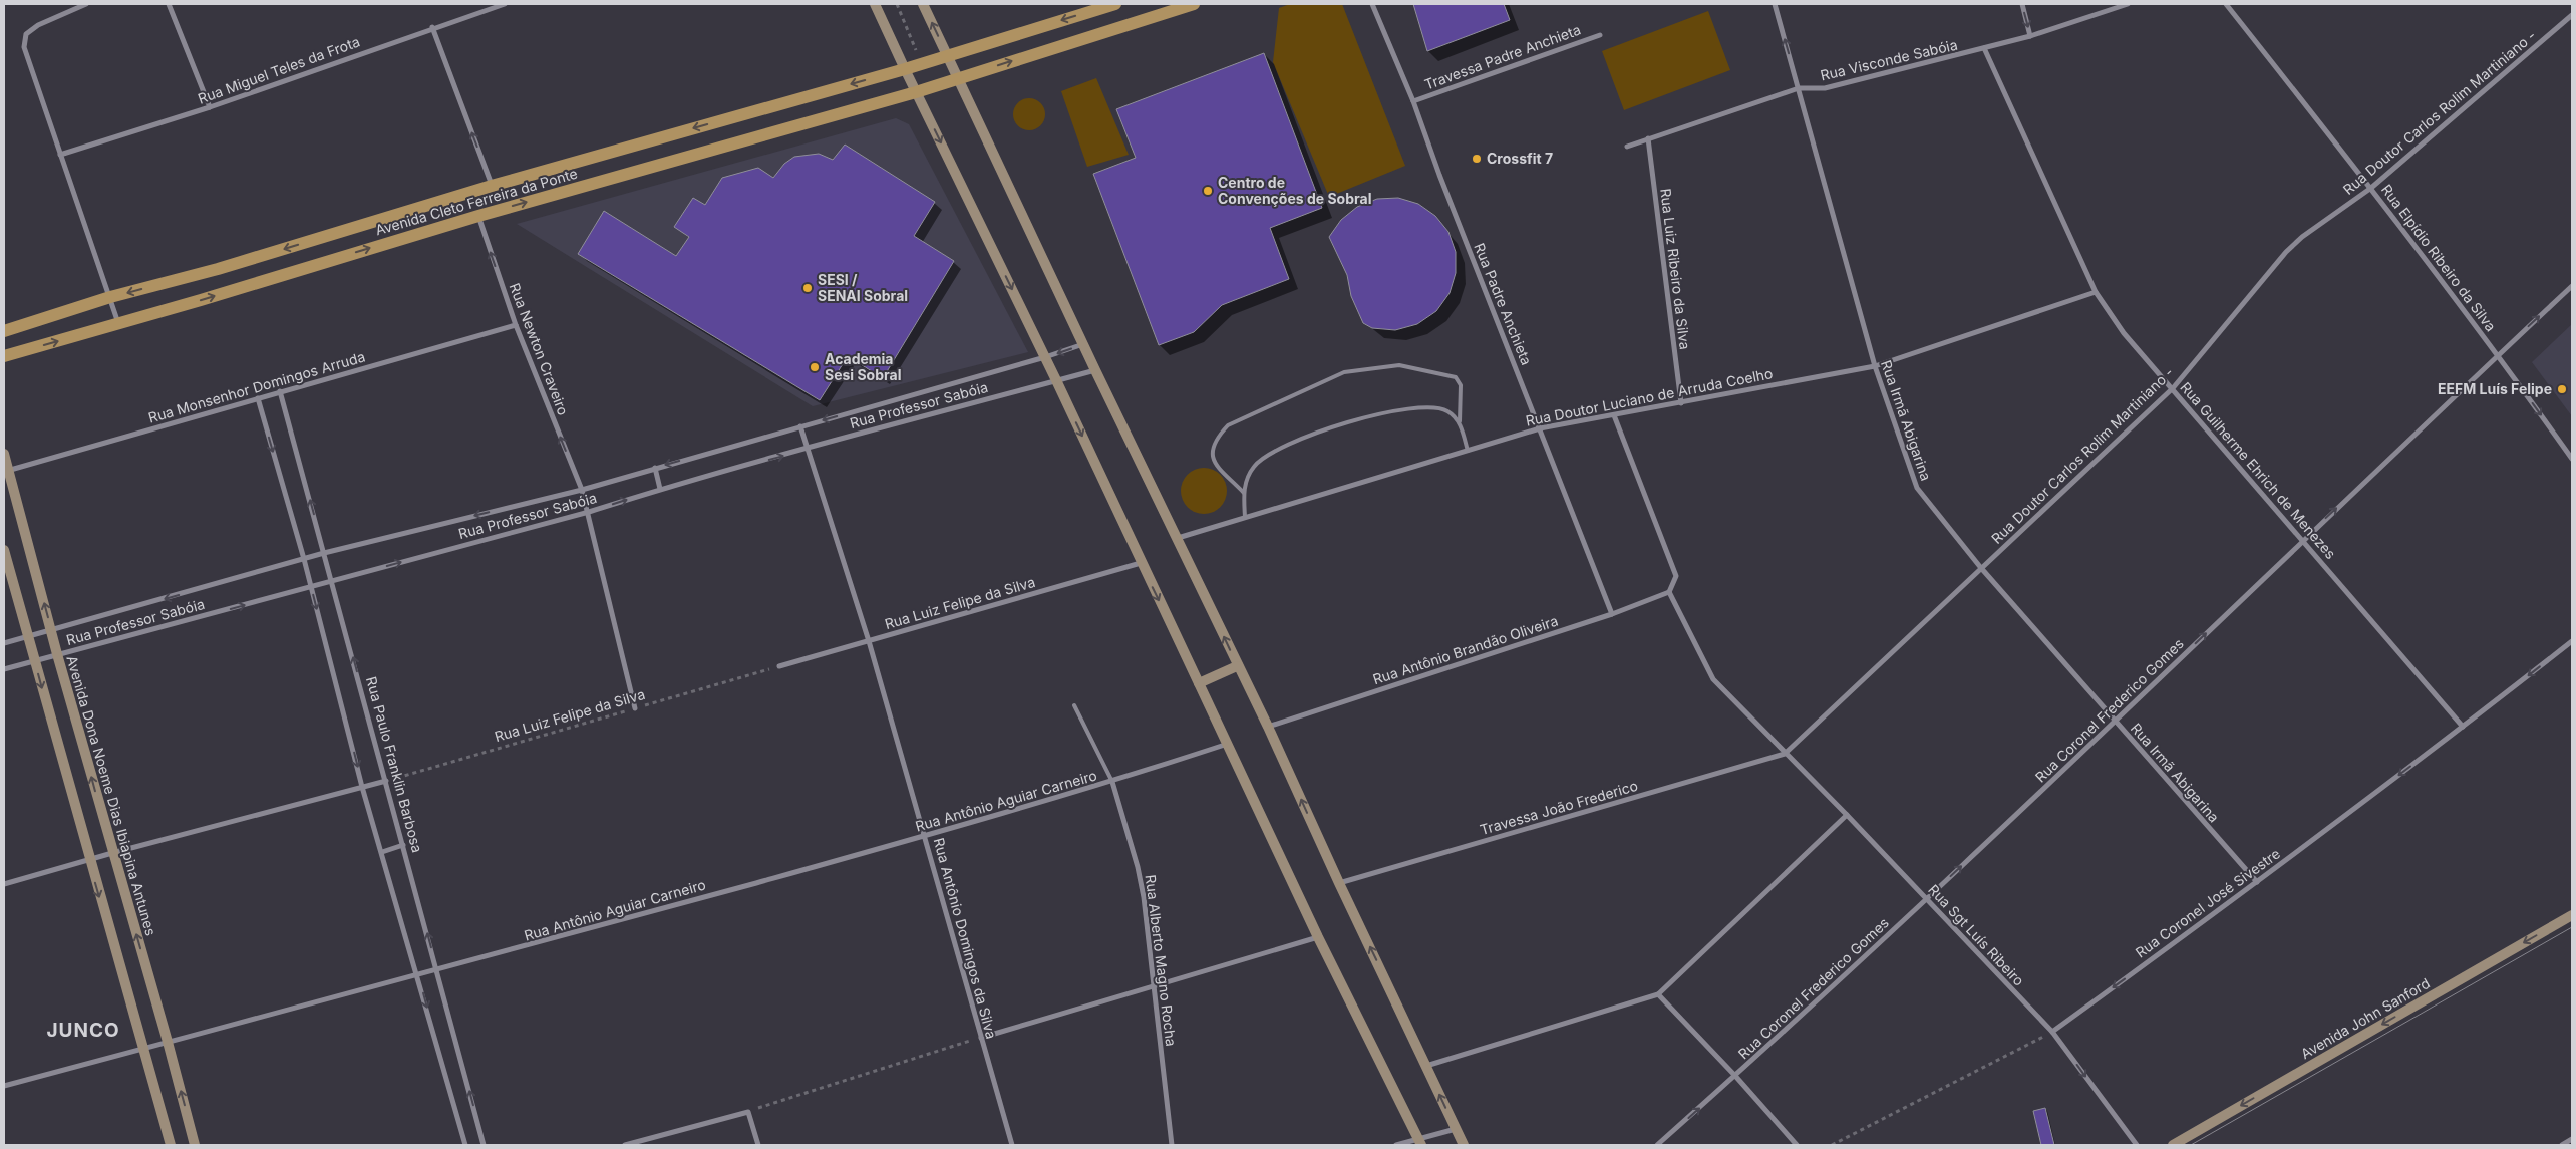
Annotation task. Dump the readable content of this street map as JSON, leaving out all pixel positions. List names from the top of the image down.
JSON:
{
  "streets": {
    "main road": ["Avenida Cleto Ferreira da Ponte", "Avenida Dona Noeme Dias Ibiapina Antunes", "Avenida John Sanford"],
    "street": [
      "Travessa Padre Anchieta",
      "Rua Visconde Sabóia",
      "Rua Miguel Teles da Frota",
      "Rua Doutor Carlos Rolim Martiniano -",
      "Rua Elpídio Ribeiro da Silva",
      "Rua Luiz Ribeiro da Silva",
      "Rua Padre Anchieta",
      "Rua Newton Craveiro",
      "Rua Monsenhor Domingos Arruda",
      "Rua Doutor Luciano de Arruda Coelho",
      "Rua Professor Sabóia",
      "Rua Irmã Abigarina",
      "Rua Guilherme Ehrich de Menezes",
      "Rua Luiz Felipe da Silva",
      "Rua Antônio Brandão Oliveira",
      "Rua Coronel Frederico Gomes",
      "Rua Paulo Franklin Barbosa",
      "Rua Antônio Aguiar Carneiro",
      "Travessa João Frederico",
      "Rua Coronel José Sivestre",
      "Rua Sgt Luís Ribeiro",
      "Rua Antônio Domingos da Silva",
      "Rua Alberto Magno Rocha"
    ]
  },
  "crossings": [
    ["Travessa Padre Anchieta", "Rua Padre Anchieta"],
    ["Rua Visconde Sabóia", "Rua Luiz Ribeiro da Silva"],
    ["Rua Visconde Sabóia", "Rua Irmã Abigarina"],
    ["Rua Visconde Sabóia", "Rua Guilherme Ehrich de Menezes"],
    ["Rua Doutor Carlos Rolim Martiniano -", "Rua Elpídio Ribeiro da Silva"],
    ["Rua Doutor Carlos Rolim Martiniano -", "Rua Irmã Abigarina"],
    ["Rua Doutor Carlos Rolim Martiniano -", "Rua Guilherme Ehrich de Menezes"],
    ["Rua Doutor Carlos Rolim Martiniano -", "Travessa João Frederico"],
    ["Rua Doutor Carlos Rolim Martiniano -", "Rua Sgt Luís Ribeiro"],
    ["Avenida Cleto Ferreira da Ponte", "Rua Newton Craveiro"],
    ["Rua Elpídio Ribeiro da Silva", "Rua Coronel Frederico Gomes"],
    ["Rua Luiz Ribeiro da Silva", "Rua Doutor Luciano de Arruda Coelho"],
    ["Rua Padre Anchieta", "Rua Doutor Luciano de Arruda Coelho"],
    ["Rua Padre Anchieta", "Rua Antônio Brandão Oliveira"],
    ["Rua Newton Craveiro", "Rua Monsenhor Domingos Arruda"],
    ["Rua Newton Craveiro", "Rua Professor Sabóia"],
    ["Rua Monsenhor Domingos Arruda", "Rua Paulo Franklin Barbosa"],
    ["Rua Monsenhor Domingos Arruda", "Avenida Dona Noeme Dias Ibiapina Antunes"],
    ["Rua Doutor Luciano de Arruda Coelho", "Rua Irmã Abigarina"],
    ["Rua Doutor Luciano de Arruda Coelho", "Rua Guilherme Ehrich de Menezes"],
    ["Rua Professor Sabóia", "Rua Paulo Franklin Barbosa"],
    ["Rua Professor Sabóia", "Avenida Dona Noeme Dias Ibiapina Antunes"],
    ["Rua Professor Sabóia", "Rua Antônio Domingos da Silva"],
    ["Rua Irmã Abigarina", "Rua Coronel Frederico Gomes"],
    ["Rua Irmã Abigarina", "Rua Coronel José Sivestre"],
    ["Rua Guilherme Ehrich de Menezes", "Rua Coronel Frederico Gomes"],
    ["Rua Guilherme Ehrich de Menezes", "Rua Coronel José Sivestre"],
    ["Rua Luiz Felipe da Silva", "Rua Paulo Franklin Barbosa"],
    ["Rua Luiz Felipe da Silva", "Rua Antônio Domingos da Silva"],
    ["Rua Antônio Brandão Oliveira", "Rua Sgt Luís Ribeiro"],
    ["Rua Coronel Frederico Gomes", "Rua Sgt Luís Ribeiro"],
    ["Rua Paulo Franklin Barbosa", "Rua Antônio Aguiar Carneiro"],
    ["Avenida Dona Noeme Dias Ibiapina Antunes", "Rua Antônio Aguiar Carneiro"],
    ["Rua Antônio Aguiar Carneiro", "Rua Antônio Domingos da Silva"],
    ["Rua Antônio Aguiar Carneiro", "Rua Alberto Magno Rocha"],
    ["Travessa João Frederico", "Rua Sgt Luís Ribeiro"],
    ["Rua Coronel José Sivestre", "Rua Sgt Luís Ribeiro"]
  ],
  "one_way": [
    "Rua Newton Craveiro",
    "Rua Coronel Frederico Gomes",
    "Rua Coronel José Sivestre",
    "Avenida John Sanford"
  ],
  "districts": ["JUNCO"],
  "places": [
    "Crossfit 7",
    "Centro de Convenções de Sobral",
    "SESI / SENAI Sobral",
    "Academia Sesi Sobral",
    "EEFM Luís Felipe"
  ]
}
